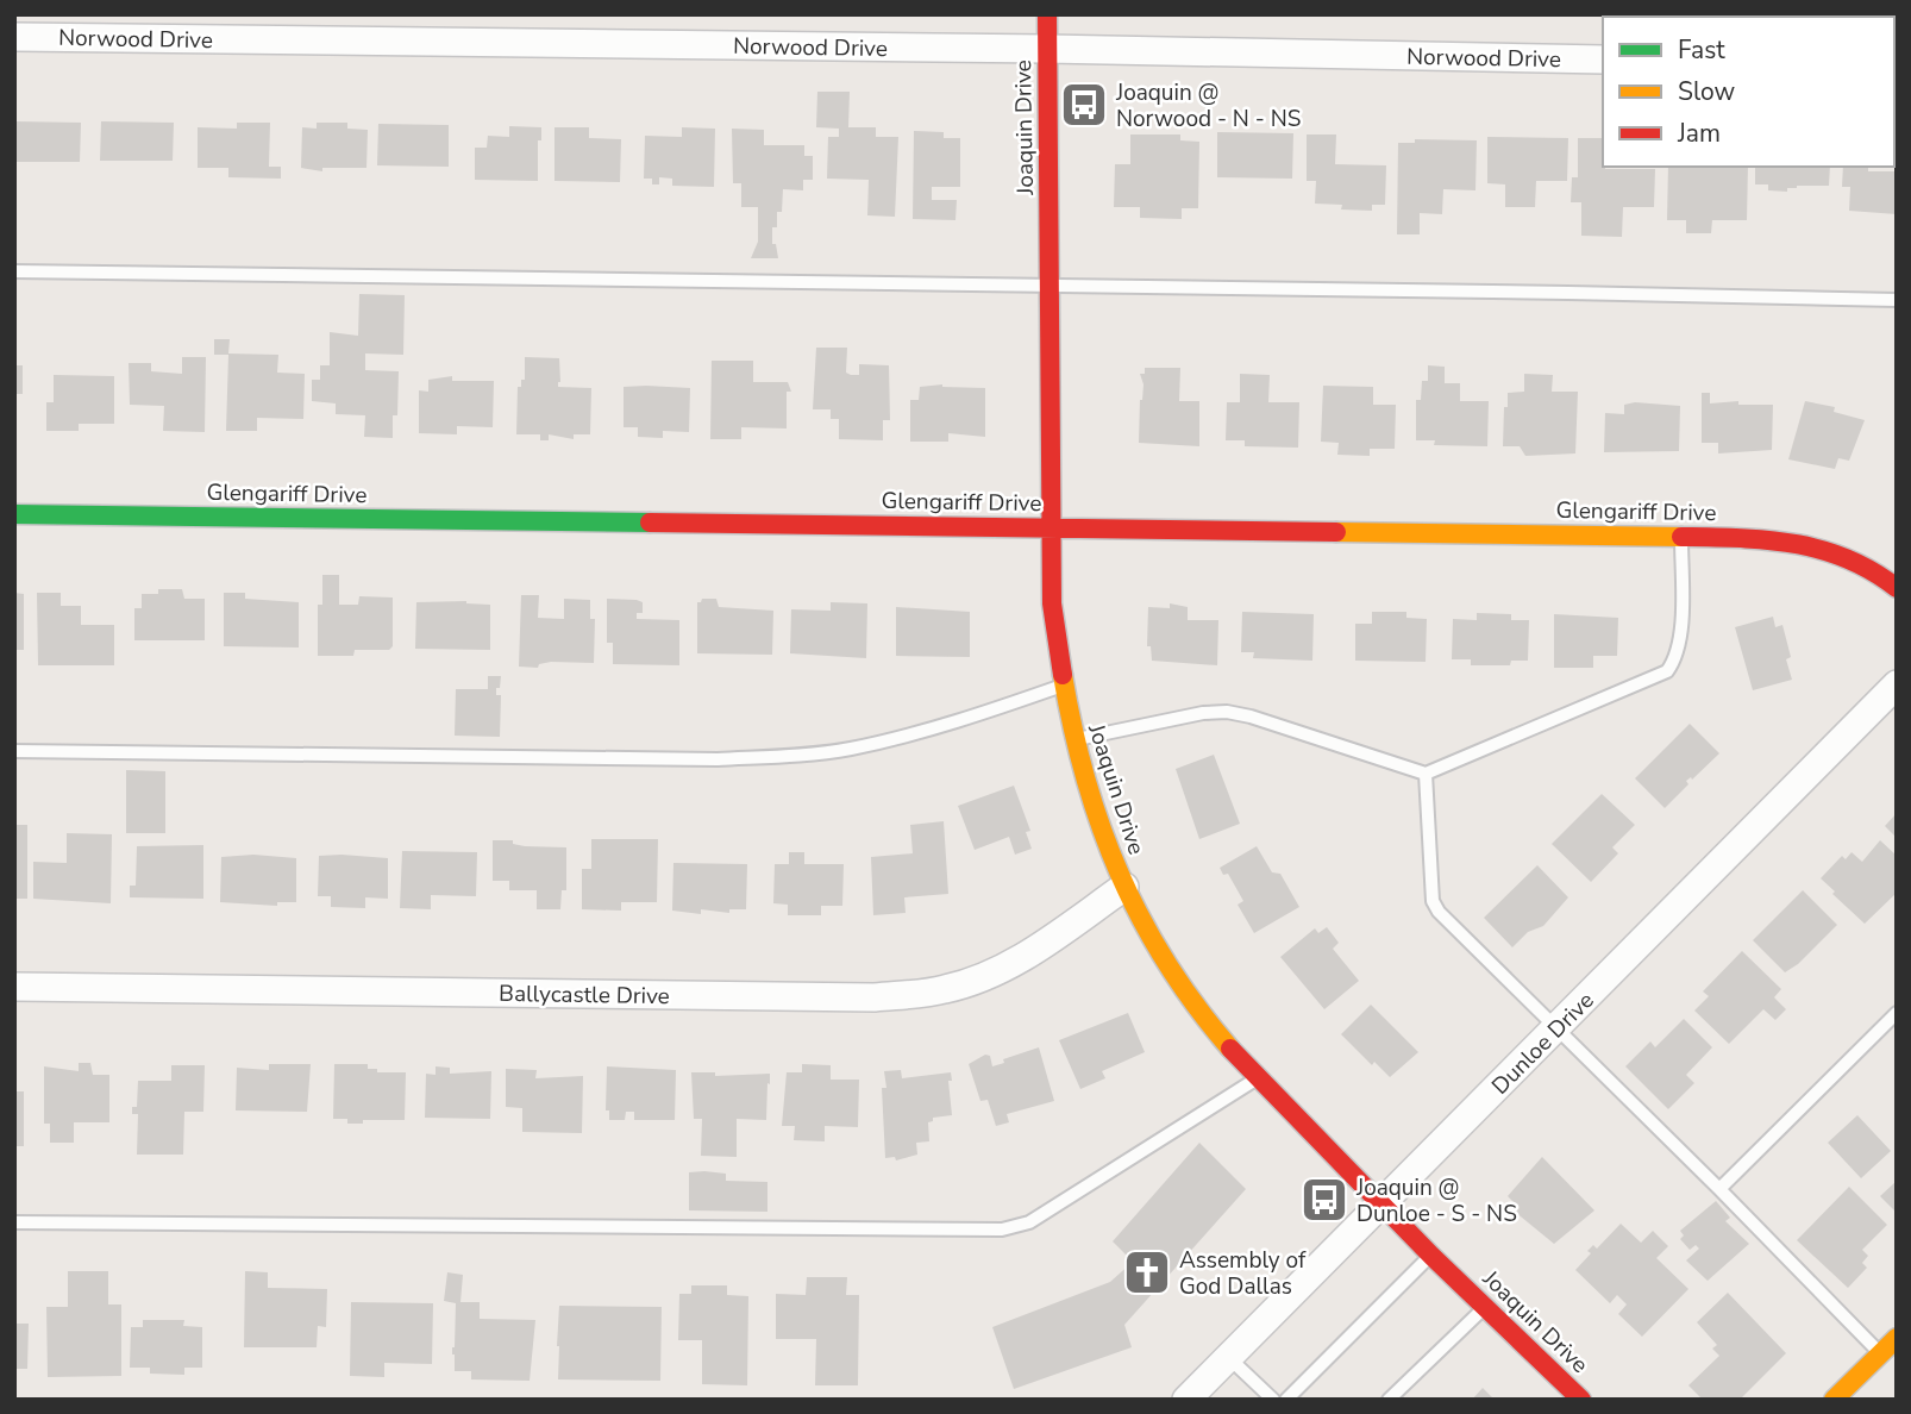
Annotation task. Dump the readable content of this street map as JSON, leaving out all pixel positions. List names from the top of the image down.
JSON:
{
  "streets": {
    "street": [
      "Norwood Drive",
      "Joaquin Drive",
      "Glengariff Drive",
      "Ballycastle Drive",
      "Dunloe Drive"
    ]
  },
  "crossings": [
    ["Norwood Drive", "Joaquin Drive"],
    ["Joaquin Drive", "Glengariff Drive"],
    ["Joaquin Drive", "Ballycastle Drive"],
    ["Joaquin Drive", "Dunloe Drive"]
  ],
  "places": {
    "bus stop": ["Joaquin @ Norwood - N - NS", "Joaquin @ Dunloe - S - NS"],
    "church": ["Assembly of God Dallas"]
  },
  "legend": ["Fast", "Slow", "Jam"]
}
